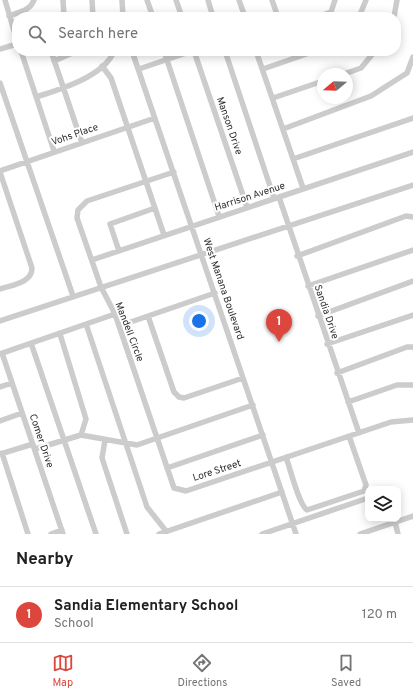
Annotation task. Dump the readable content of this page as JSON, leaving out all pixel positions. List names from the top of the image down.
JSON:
{
  "streets": {
    "street": [
      "Manson Drive",
      "Vohs Place",
      "Harrison Avenue",
      "West Manana Boulevard",
      "Sandia Drive",
      "Mandell Circle",
      "Comer Drive",
      "Lore Street"
    ]
  },
  "crossings": [
    ["Manson Drive", "Harrison Avenue"],
    ["Vohs Place", "West Manana Boulevard"],
    ["Harrison Avenue", "West Manana Boulevard"],
    ["Harrison Avenue", "Sandia Drive"],
    ["Harrison Avenue", "Mandell Circle"],
    ["West Manana Boulevard", "Mandell Circle"],
    ["West Manana Boulevard", "Lore Street"],
    ["Sandia Drive", "Lore Street"],
    ["Mandell Circle", "Lore Street"]
  ],
  "north": "left",
  "page": {
    "search": "Search here",
    "pins": "1",
    "heading": "Nearby",
    "list": [
      {
        "mark": "1",
        "name": "Sandia Elementary School",
        "note": "School",
        "value": "120 m"
      }
    ],
    "nav": ["Map", "Directions", "Saved"]
  }
}
